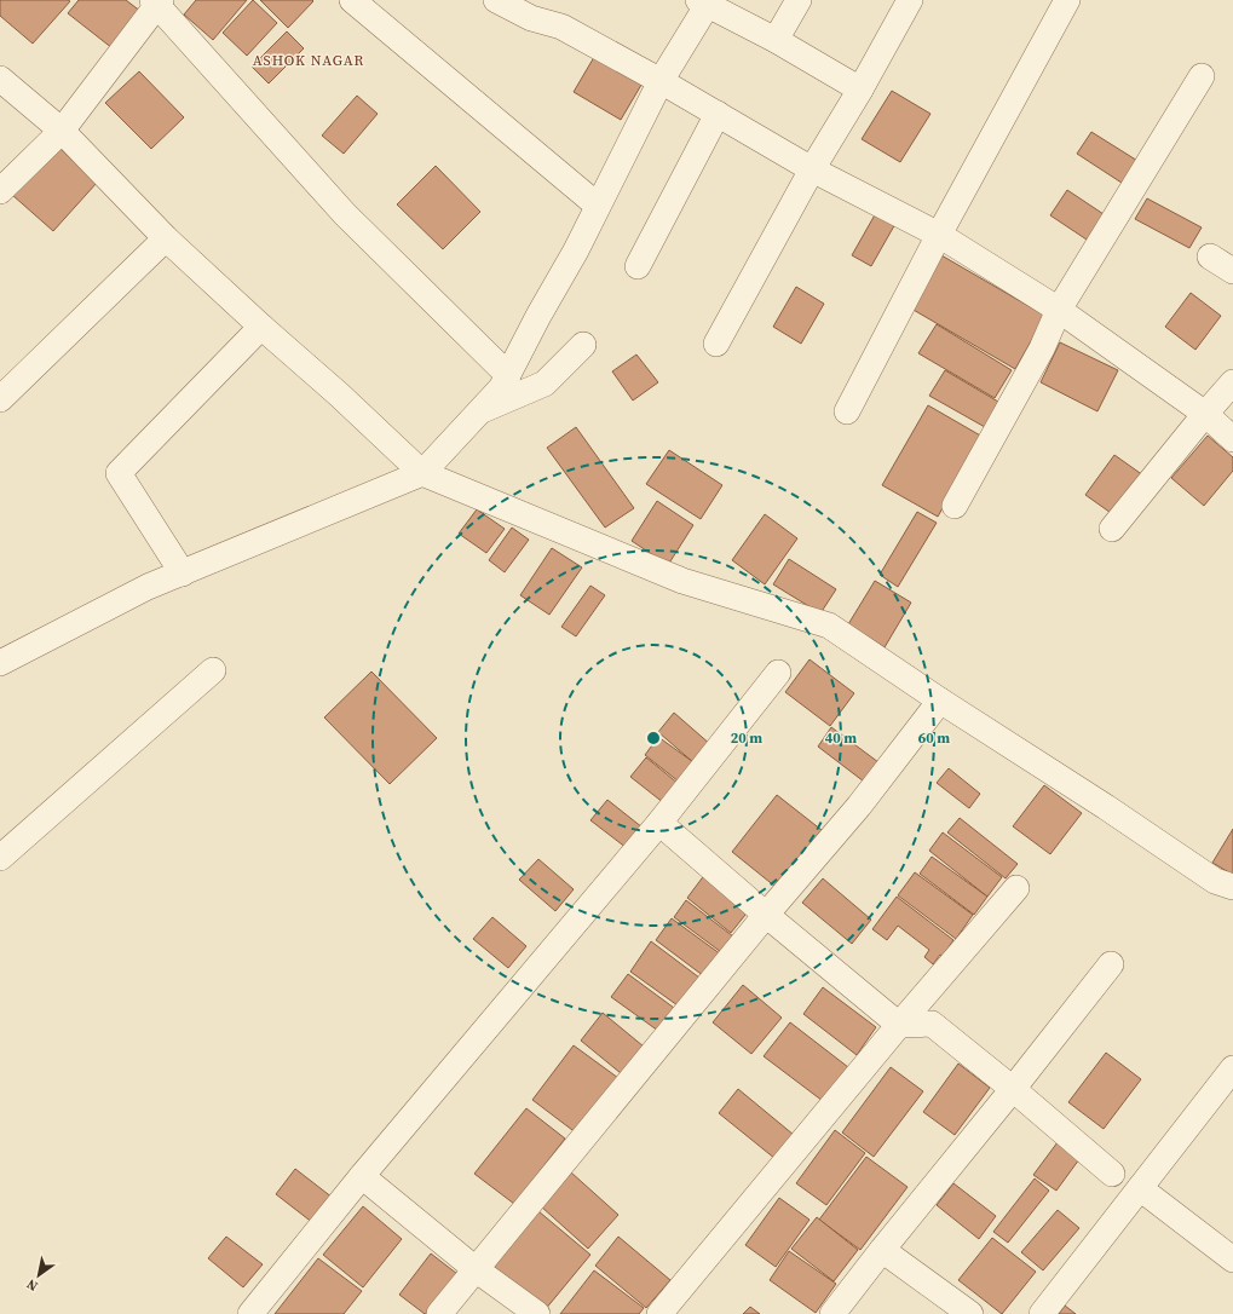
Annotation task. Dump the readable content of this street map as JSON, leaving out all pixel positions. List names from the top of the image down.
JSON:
{
  "districts": ["ASHOK NAGAR"],
  "north": "bottom left",
  "rings": ["20 m", "40 m", "60 m"]
}
